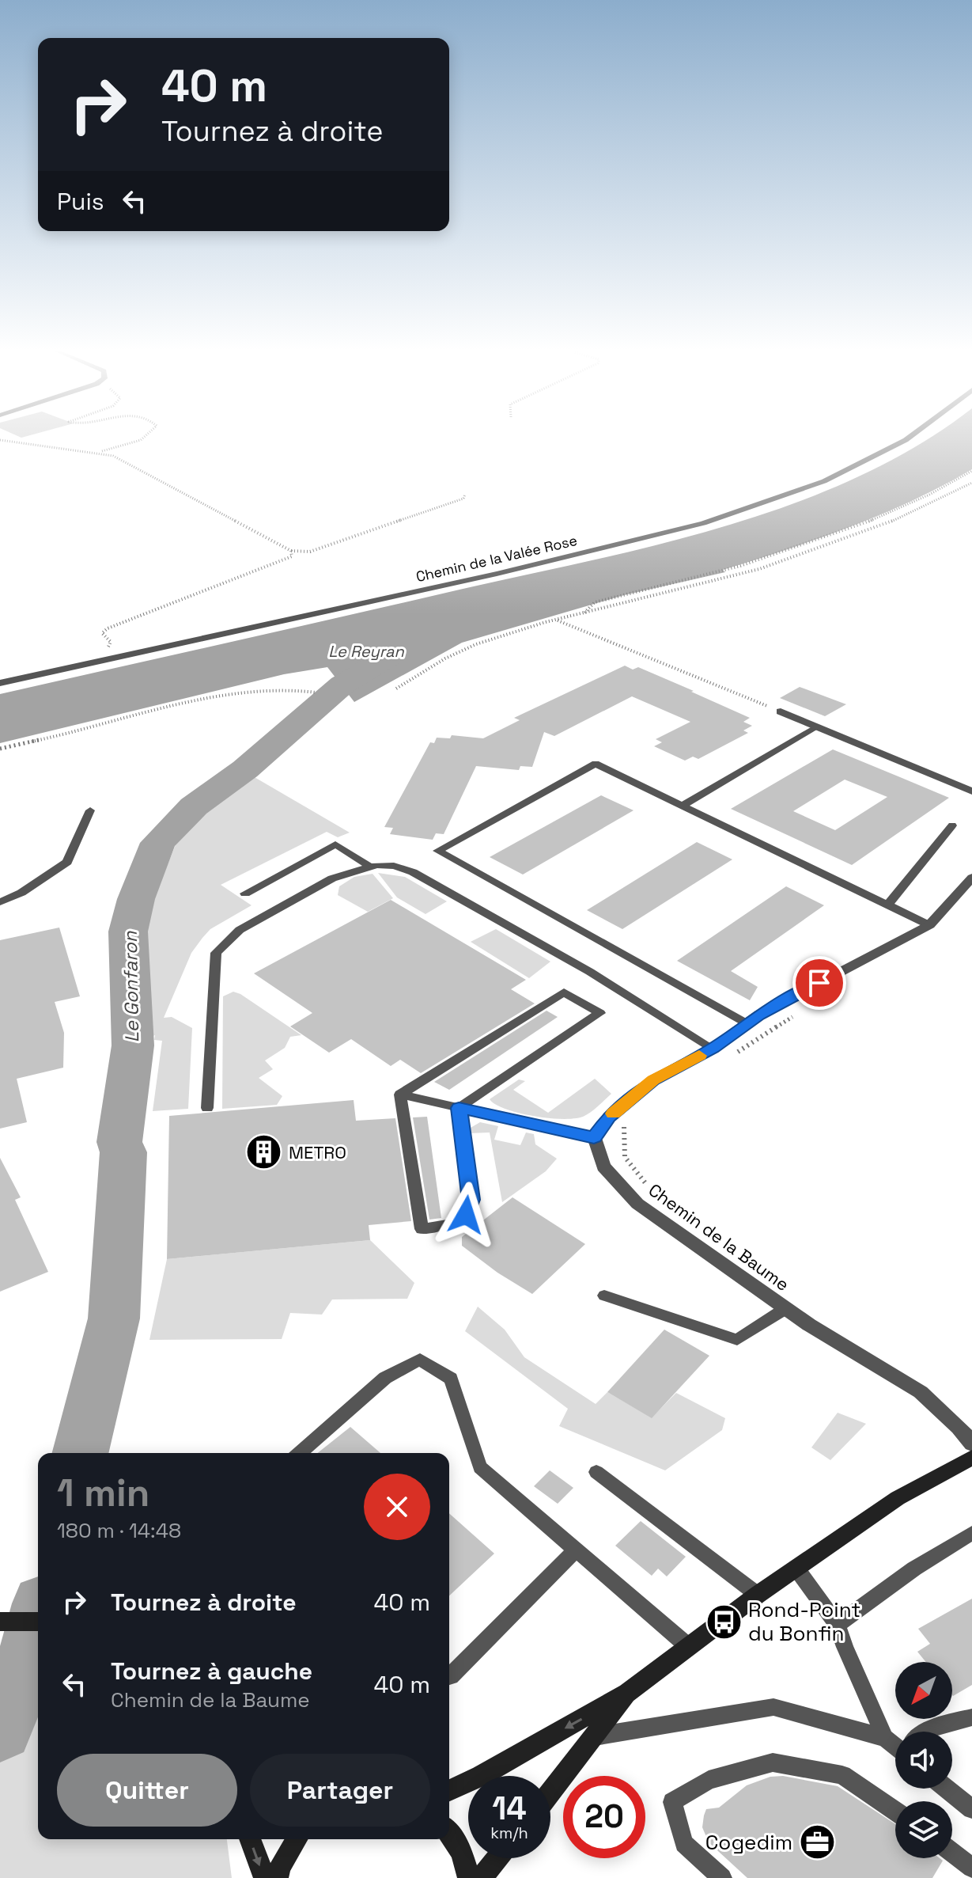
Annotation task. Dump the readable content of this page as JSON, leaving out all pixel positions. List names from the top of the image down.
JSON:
{
  "streets": {
    "street": ["Chemin de la Valée Rose", "Chemin de la Baume"]
  },
  "water": ["Le Reyran", "Le Gonfaron"],
  "places": {
    "building": ["METRO"],
    "bus stop": ["Rond-Point du Bonfin"],
    "office": ["Cogedim"]
  },
  "north": "bottom left",
  "page": {
    "turn": ["40 m", "Tournez à droite"],
    "then": "Puis",
    "heading": ["1 min", "180 m · 14:48"],
    "list": [
      {
        "name": "Tournez à droite",
        "value": "40 m"
      },
      {
        "name": "Tournez à gauche",
        "note": "Chemin de la Baume",
        "value": "40 m"
      }
    ],
    "buttons": ["Quitter", "Partager"],
    "speed": "14 km/h",
    "limit": "20"
  }
}
